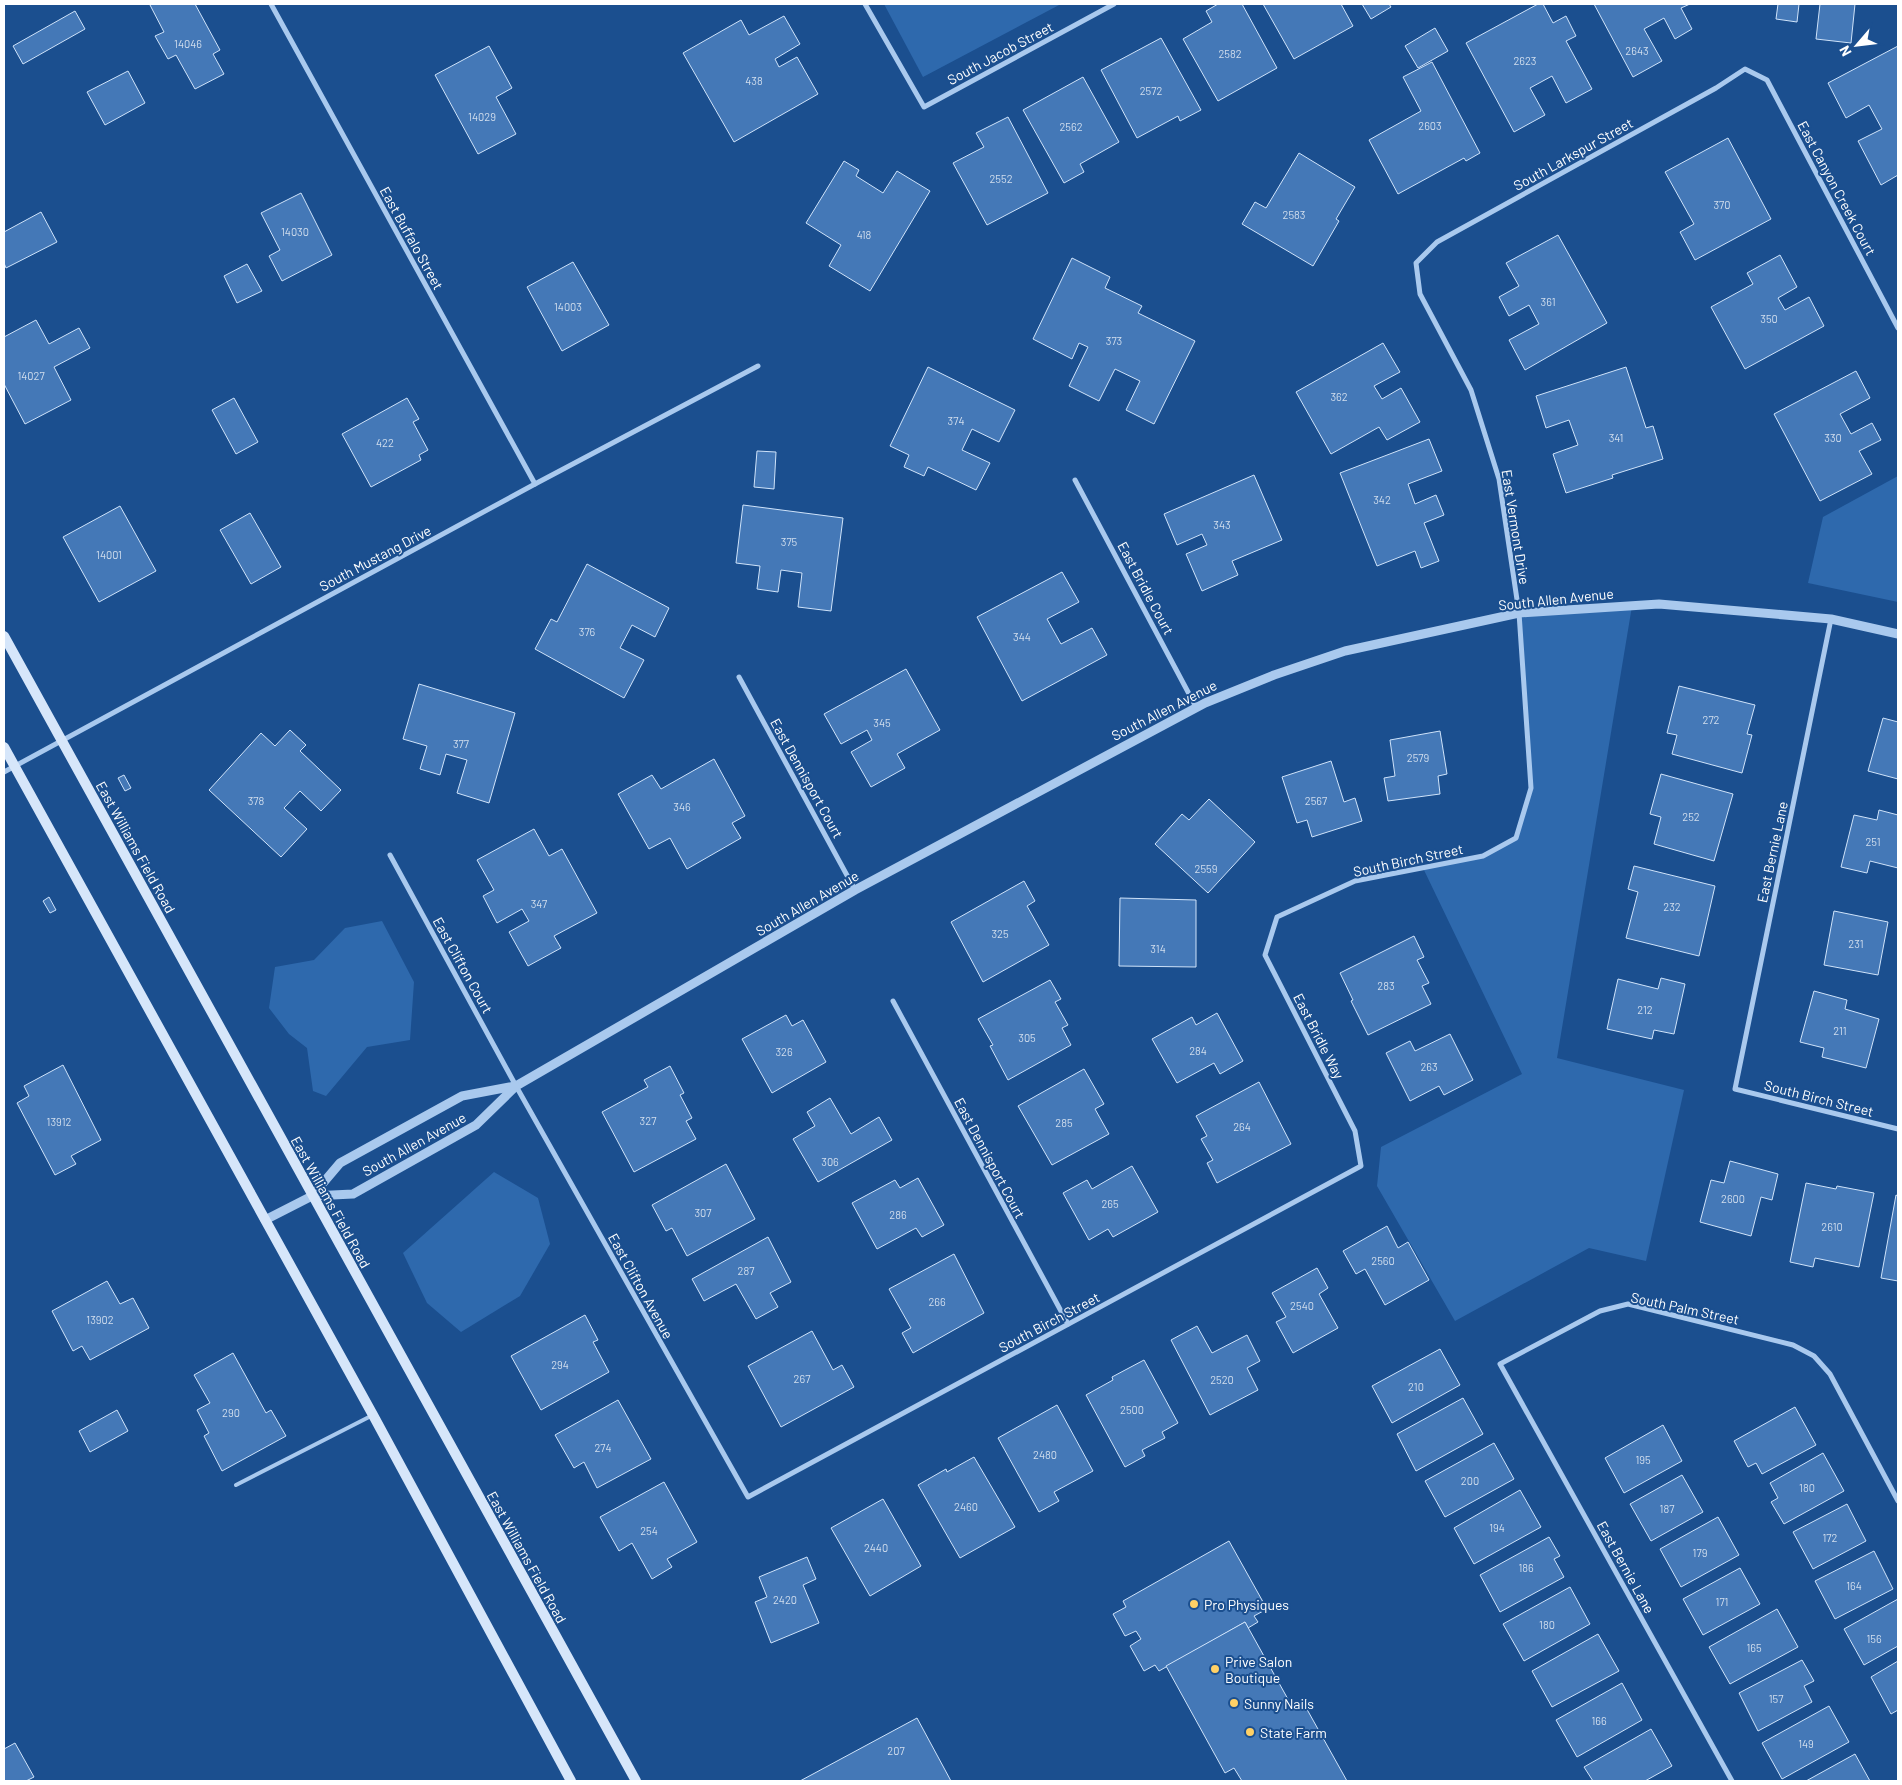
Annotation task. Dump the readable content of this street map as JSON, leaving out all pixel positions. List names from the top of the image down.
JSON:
{
  "streets": {
    "main road": ["East Williams Field Road"],
    "street": [
      "South Jacob Street",
      "South Larkspur Street",
      "East Canyon Creek Court",
      "East Buffalo Street",
      "East Vermont Drive",
      "South Mustang Drive",
      "East Bridle Court",
      "South Allen Avenue",
      "East Dennisport Court",
      "East Bernie Lane",
      "South Birch Street",
      "East Clifton Court",
      "East Bridle Way",
      "East Clifton Avenue",
      "South Palm Street"
    ]
  },
  "crossings": [
    ["South Larkspur Street", "East Canyon Creek Court"],
    ["South Larkspur Street", "East Vermont Drive"],
    ["East Buffalo Street", "South Mustang Drive"],
    ["East Vermont Drive", "South Allen Avenue"],
    ["East Vermont Drive", "South Birch Street"],
    ["South Mustang Drive", "East Williams Field Road"],
    ["East Bridle Court", "South Allen Avenue"],
    ["South Allen Avenue", "East Dennisport Court"],
    ["South Allen Avenue", "East Williams Field Road"],
    ["South Allen Avenue", "East Bernie Lane"],
    ["South Allen Avenue", "East Clifton Court"],
    ["South Allen Avenue", "East Clifton Avenue"],
    ["East Dennisport Court", "South Birch Street"],
    ["East Bernie Lane", "South Birch Street"],
    ["East Bernie Lane", "South Palm Street"],
    ["South Birch Street", "East Bridle Way"],
    ["South Birch Street", "East Clifton Avenue"],
    ["East Clifton Court", "East Clifton Avenue"]
  ],
  "places": [
    "Pro Physiques",
    "Prive Salon Boutique",
    "Sunny Nails",
    "State Farm"
  ],
  "house_numbers": [
    "14046",
    "2643",
    "2582",
    "2623",
    "438",
    "2572",
    "14029",
    "2603",
    "2562",
    "2552",
    "370",
    "2583",
    "14030",
    "418",
    "361",
    "14003",
    "350",
    "373",
    "14027",
    "362",
    "374",
    "341",
    "330",
    "422",
    "342",
    "343",
    "375",
    "14001",
    "376",
    "344",
    "272",
    "345",
    "377",
    "2579",
    "378",
    "2567",
    "346",
    "252",
    "251",
    "2559",
    "347",
    "232",
    "325",
    "231",
    "314",
    "283",
    "212",
    "211",
    "305",
    "284",
    "326",
    "263",
    "327",
    "13912",
    "285",
    "264",
    "306",
    "2600",
    "265",
    "307",
    "286",
    "2610",
    "2560",
    "287",
    "266",
    "2540",
    "13902",
    "294",
    "267",
    "2520",
    "210",
    "2500",
    "290",
    "274",
    "2480",
    "195",
    "200",
    "180",
    "2460",
    "187",
    "194",
    "254",
    "172",
    "2440",
    "179",
    "186",
    "164",
    "2420",
    "171",
    "180",
    "156",
    "165",
    "157",
    "166",
    "149",
    "207"
  ],
  "north": "bottom left"
}
